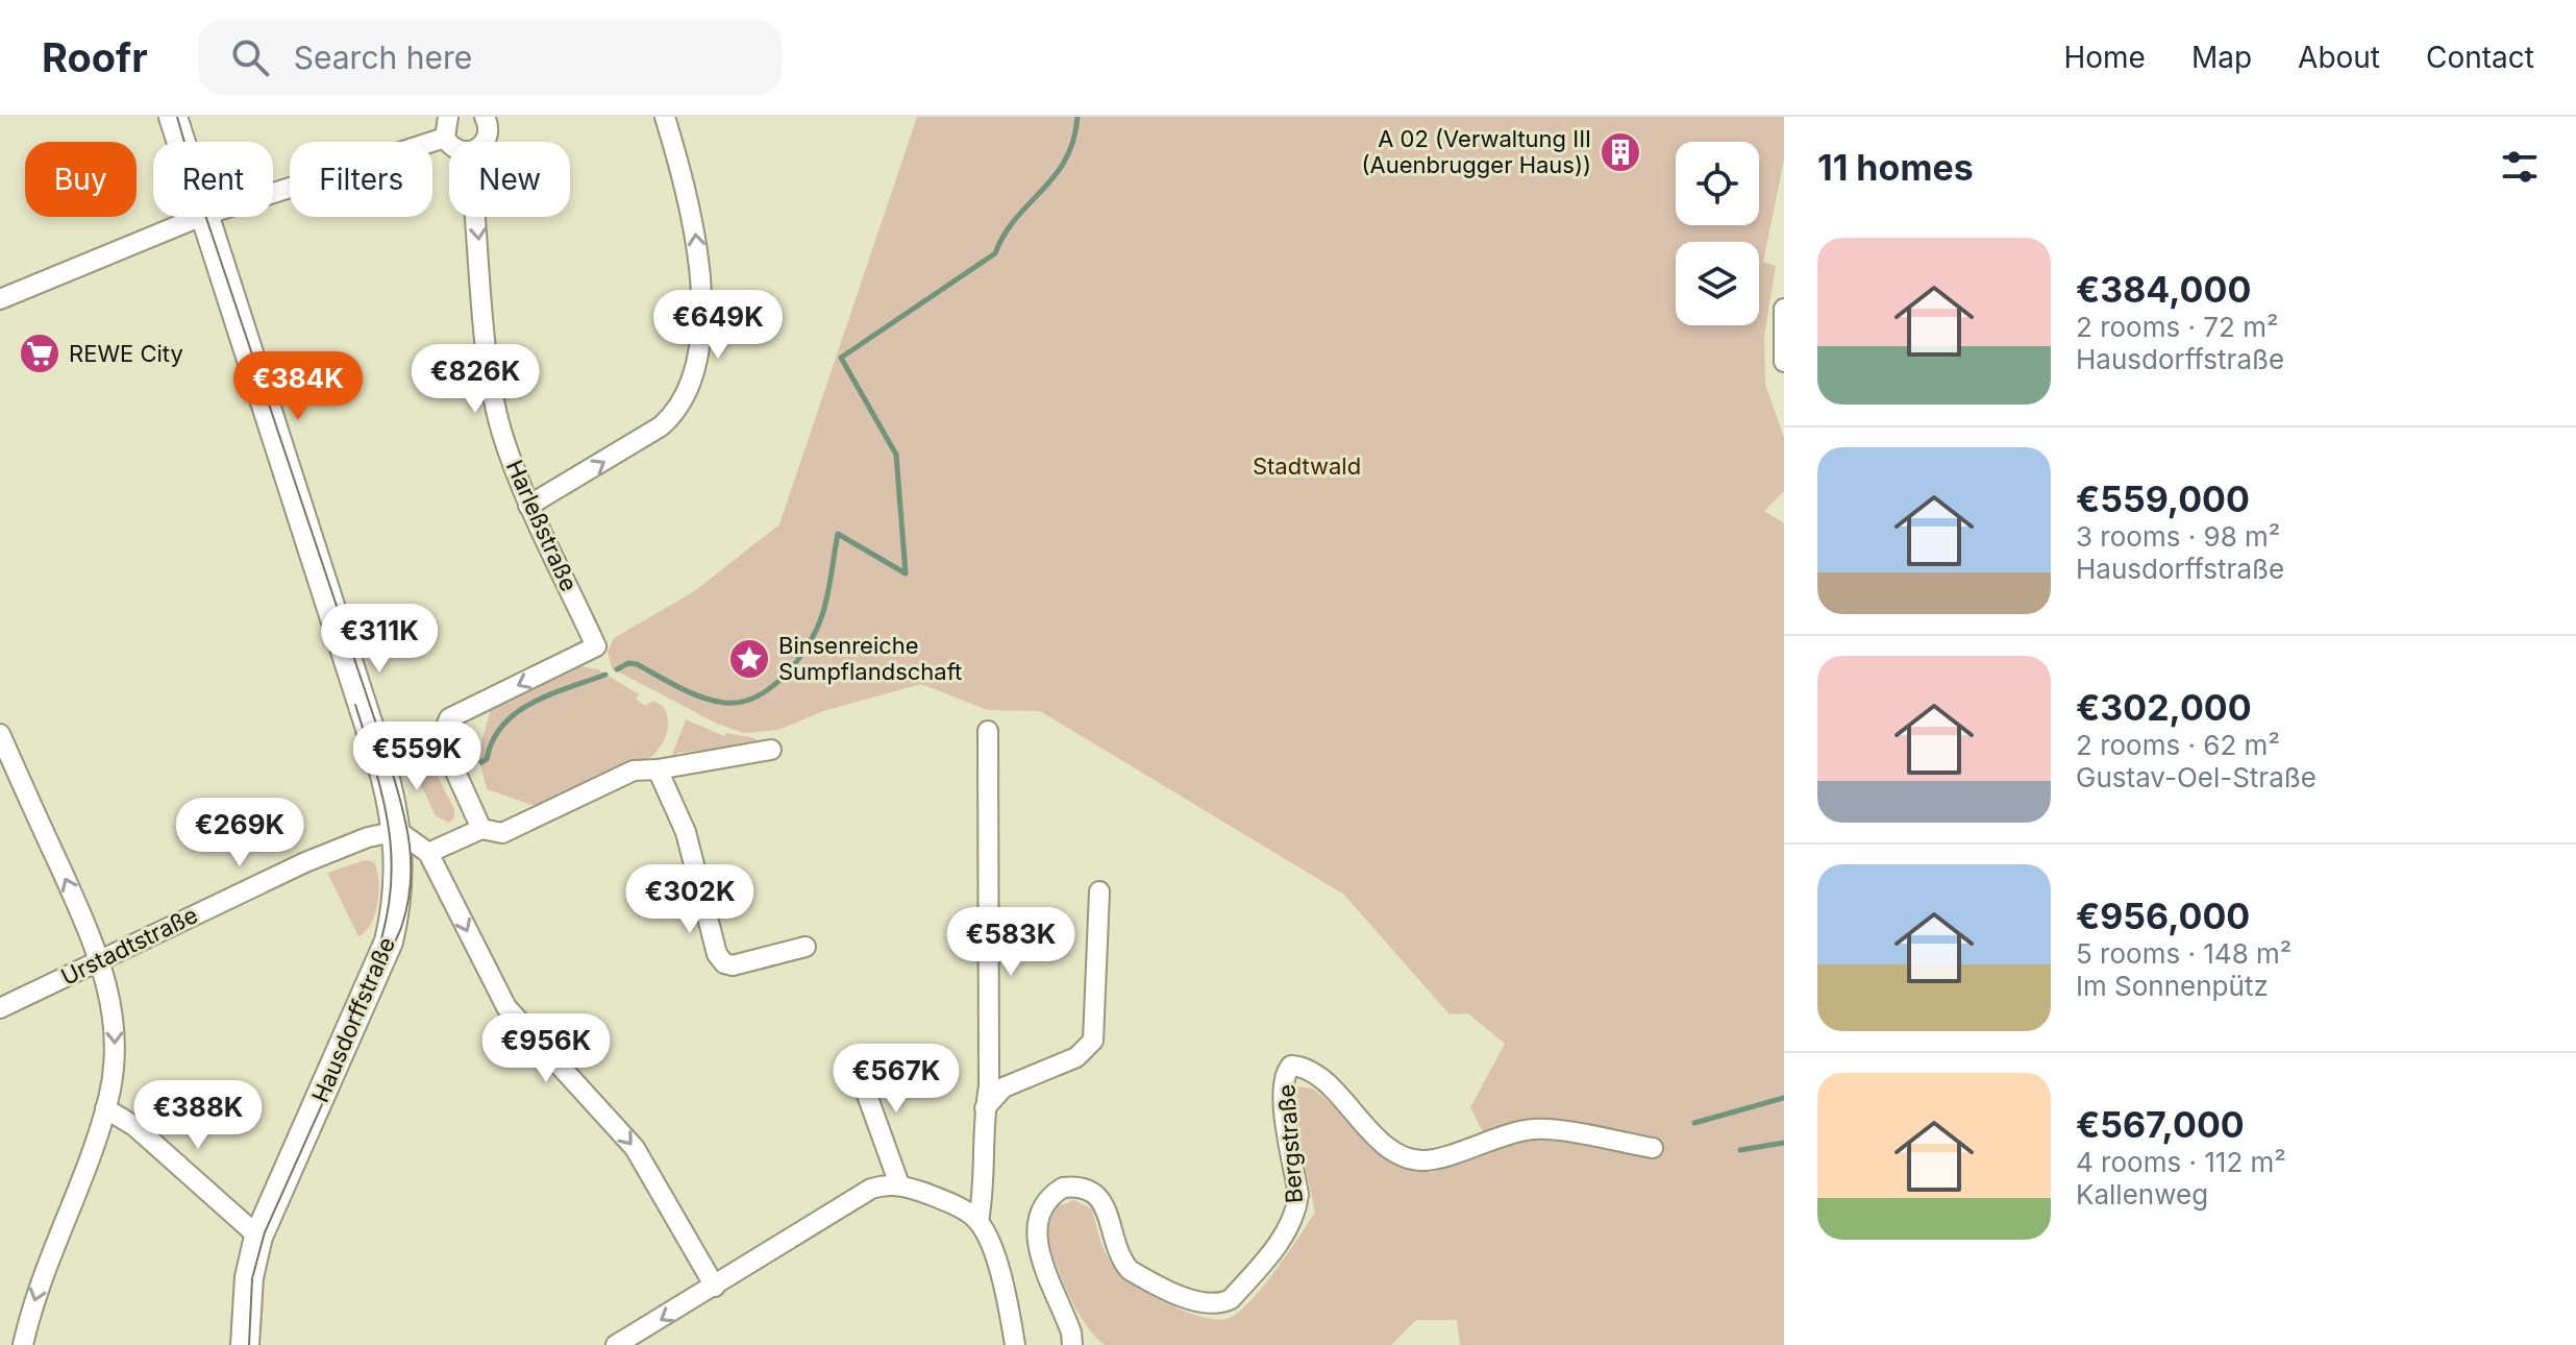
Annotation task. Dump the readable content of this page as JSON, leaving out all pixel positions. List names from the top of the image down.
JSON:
{
  "streets": {
    "main road": ["Hausdorffstraße"],
    "street": ["Harleßstraße", "Urstadtstraße", "Bergstraße"]
  },
  "crossings": [
    ["Urstadtstraße", "Hausdorffstraße"]
  ],
  "one_way": ["Harleßstraße"],
  "parks": ["Stadtwald"],
  "places": {
    "building": ["A 02 (Verwaltung III (Auenbrugger Haus))"],
    "supermarket": ["REWE City"],
    "place": ["Binsenreiche Sumpflandschaft"]
  },
  "page": {
    "header": "Roofr",
    "search": "Search here",
    "nav": [
      "Home",
      "Map",
      "About",
      "Contact"
    ],
    "heading": "11 homes",
    "chip": [
      "Buy",
      "Rent",
      "Filters",
      "New"
    ],
    "list": [
      {
        "name": "€384,000",
        "note": "2 rooms · 72 m² · Hausdorffstraße"
      },
      {
        "name": "€559,000",
        "note": "3 rooms · 98 m² · Hausdorffstraße"
      },
      {
        "name": "€302,000",
        "note": "2 rooms · 62 m² · Gustav-Oel-Straße"
      },
      {
        "name": "€956,000",
        "note": "5 rooms · 148 m² · Im Sonnenpütz"
      },
      {
        "name": "€567,000",
        "note": "4 rooms · 112 m² · Kallenweg"
      }
    ],
    "price": [
      "€649K",
      "€826K",
      "€384K",
      "€311K",
      "€559K",
      "€269K",
      "€302K",
      "€583K",
      "€956K",
      "€567K",
      "€388K"
    ]
  }
}
